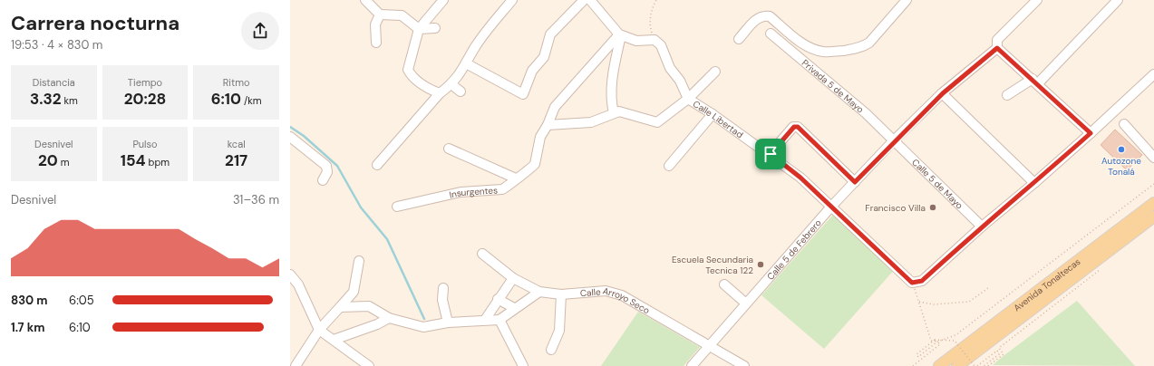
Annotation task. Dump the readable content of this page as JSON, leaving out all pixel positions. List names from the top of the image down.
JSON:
{
  "streets": {
    "main road": ["Avenida Tonaltecas"],
    "street": [
      "Privada 5 de Mayo",
      "Calle Libertad",
      "Calle 5 de Mayo",
      "Insurgentes",
      "Calle 5 de Febrero",
      "Calle Arroyo Seco"
    ]
  },
  "crossings": [
    ["Privada 5 de Mayo", "Calle 5 de Mayo"],
    ["Privada 5 de Mayo", "Calle 5 de Febrero"],
    ["Calle Libertad", "Insurgentes"],
    ["Calle Libertad", "Calle 5 de Febrero"],
    ["Calle 5 de Mayo", "Calle 5 de Febrero"],
    ["Calle 5 de Febrero", "Calle Arroyo Seco"]
  ],
  "places": ["Autozone Tonalá", "Francisco Villa", "Escuela Secundaria Tecnica 122"],
  "page": {
    "heading": ["Carrera nocturna", "19:53 · 4 × 830 m"],
    "stats": [
      ["Distancia", "3.32 km"],
      ["Tiempo", "20:28"],
      ["Ritmo", "6:10 /km"],
      ["Desnivel", "20 m"],
      ["Pulso", "154 bpm"],
      ["kcal", "217"]
    ],
    "chart": ["Desnivel", "31–36 m"],
    "list": [
      {
        "name": "830 m",
        "note": "6:05"
      },
      {
        "name": "1.7 km",
        "note": "6:10"
      }
    ]
  }
}
